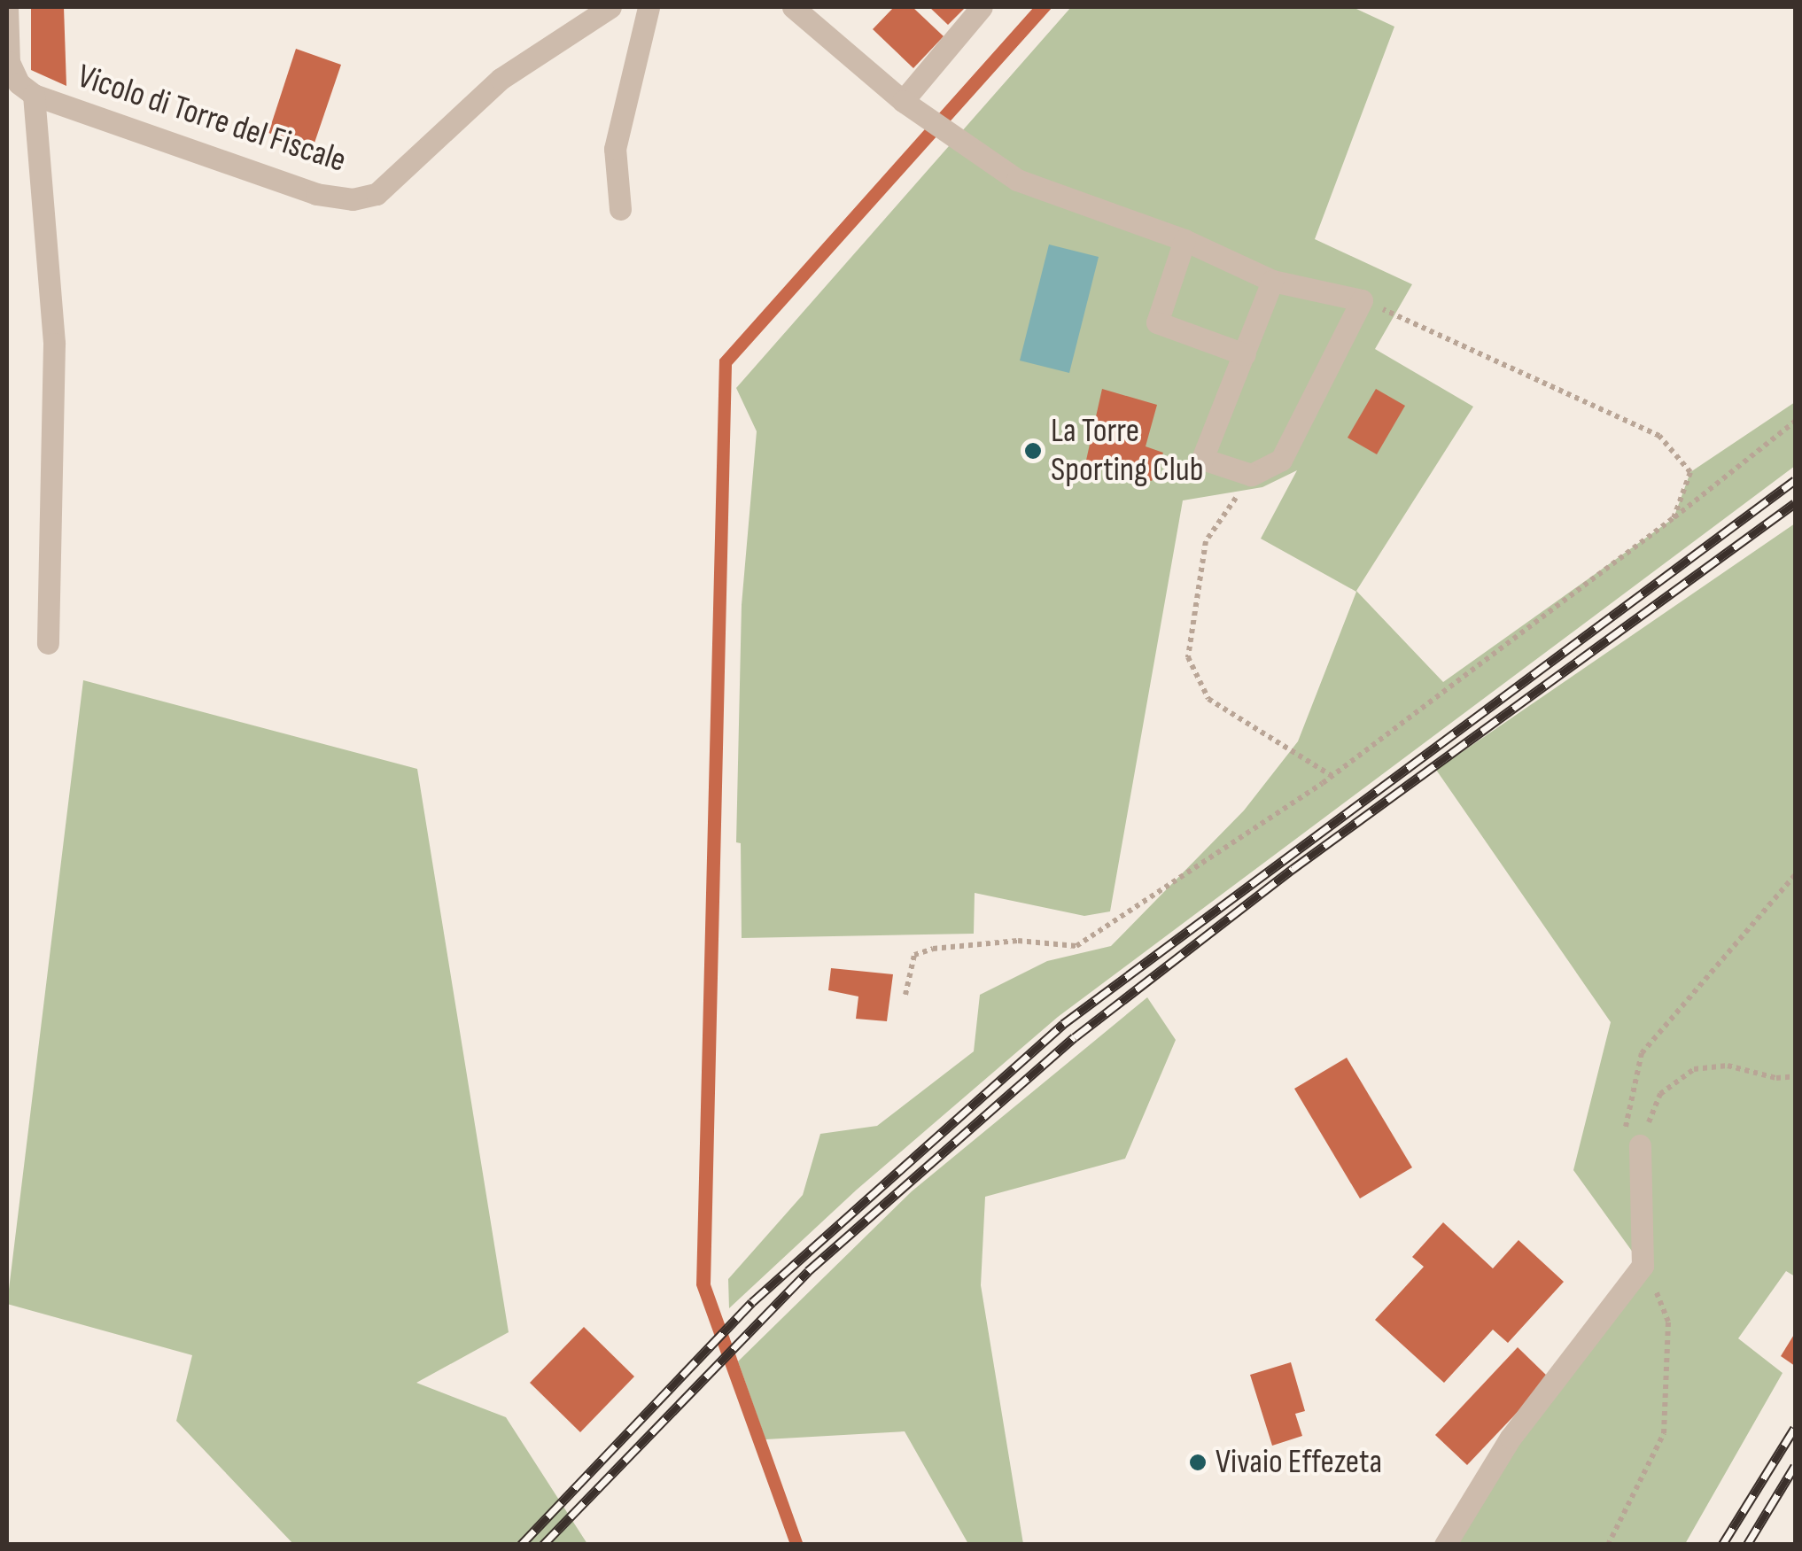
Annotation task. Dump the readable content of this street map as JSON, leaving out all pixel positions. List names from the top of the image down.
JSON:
{
  "streets": {
    "street": ["Vicolo di Torre del Fiscale"]
  },
  "places": ["La Torre Sporting Club", "Vivaio Effezeta"]
}
